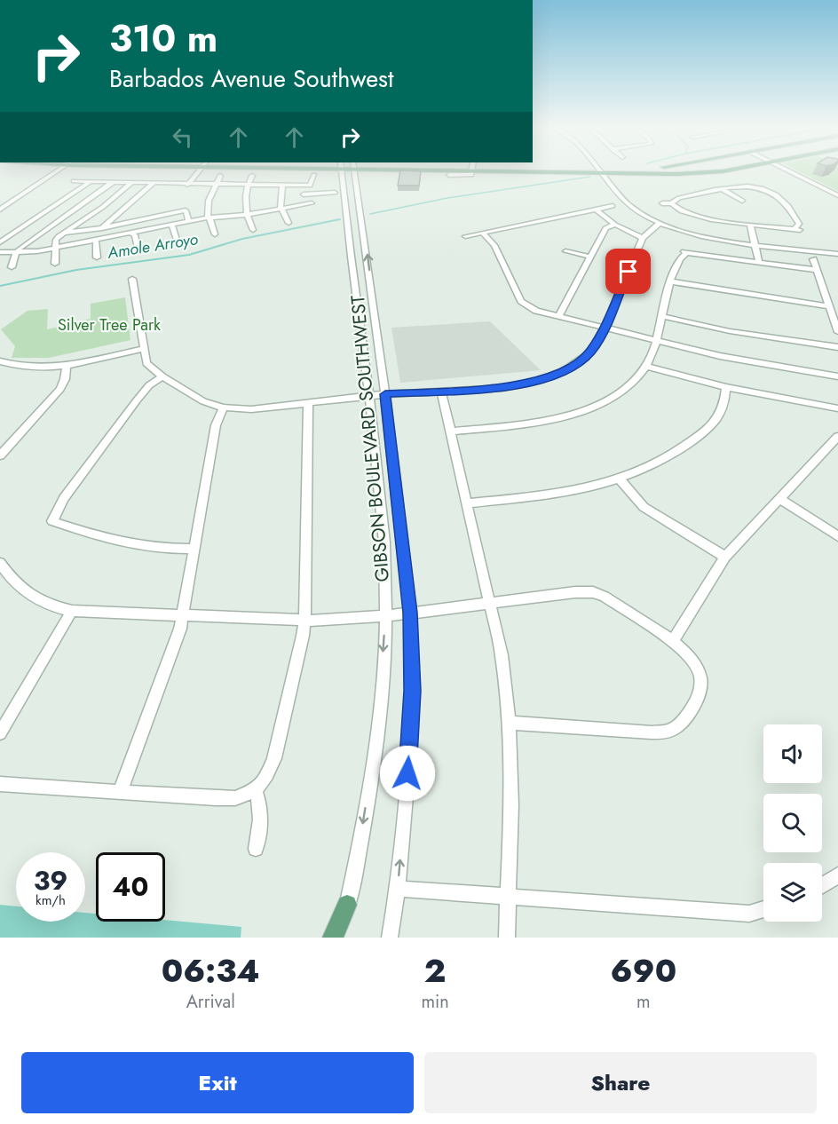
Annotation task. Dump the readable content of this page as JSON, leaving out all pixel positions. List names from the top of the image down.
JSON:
{
  "streets": {
    "street": ["GIBSON BOULEVARD SOUTHWEST"]
  },
  "water": ["Amole Arroyo"],
  "parks": ["Silver Tree Park"],
  "page": {
    "turn": ["310 m", "Barbados Avenue Southwest"],
    "speed": "39 km/h",
    "limit": "40",
    "eta": [
      "06:34",
      "Arrival",
      "2",
      "min",
      "690",
      "m"
    ],
    "buttons": ["Exit", "Share"]
  }
}
